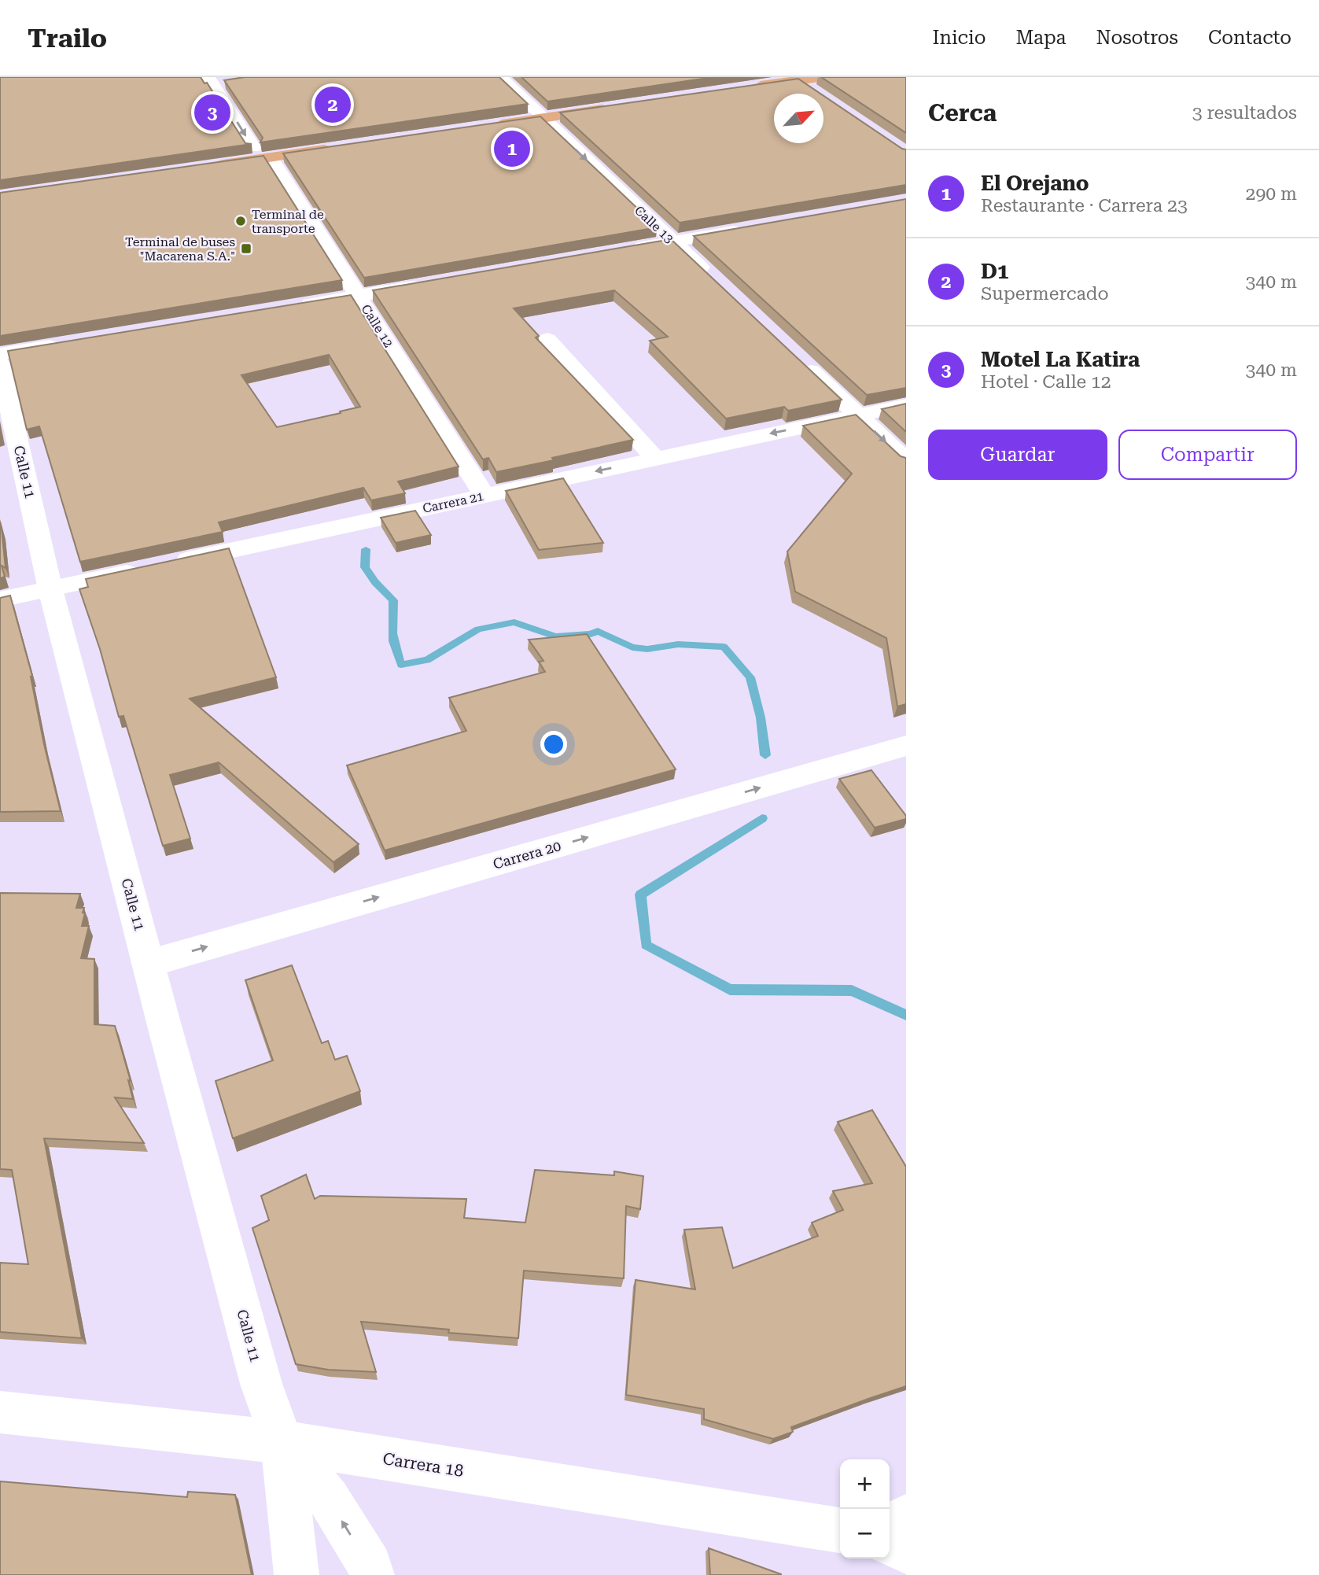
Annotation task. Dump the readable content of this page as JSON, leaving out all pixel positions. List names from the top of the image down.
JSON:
{
  "streets": {
    "street": [
      "Calle 13",
      "Calle 12",
      "Calle 11",
      "Carrera 21",
      "Carrera 20",
      "Carrera 18"
    ]
  },
  "crossings": [
    ["Calle 12", "Carrera 21"],
    ["Calle 11", "Carrera 21"],
    ["Calle 11", "Carrera 20"],
    ["Calle 11", "Carrera 18"]
  ],
  "one_way": ["Calle 13", "Carrera 20"],
  "places": {
    "other": ["Terminal de transporte"],
    "transit": ["Terminal de buses \"Macarena S.A.\""]
  },
  "north": "top right",
  "page": {
    "header": "Trailo",
    "nav": [
      "Inicio",
      "Mapa",
      "Nosotros",
      "Contacto"
    ],
    "heading": ["Cerca", "3 resultados"],
    "pins": ["2", "3", "1"],
    "list": [
      {
        "mark": "1",
        "name": "El Orejano",
        "note": "Restaurante · Carrera 23",
        "value": "290 m"
      },
      {
        "mark": "2",
        "name": "D1",
        "note": "Supermercado",
        "value": "340 m"
      },
      {
        "mark": "3",
        "name": "Motel La Katira",
        "note": "Hotel · Calle 12",
        "value": "340 m"
      }
    ],
    "buttons": ["Guardar", "Compartir"],
    "map_buttons": ["+", "−"]
  }
}
